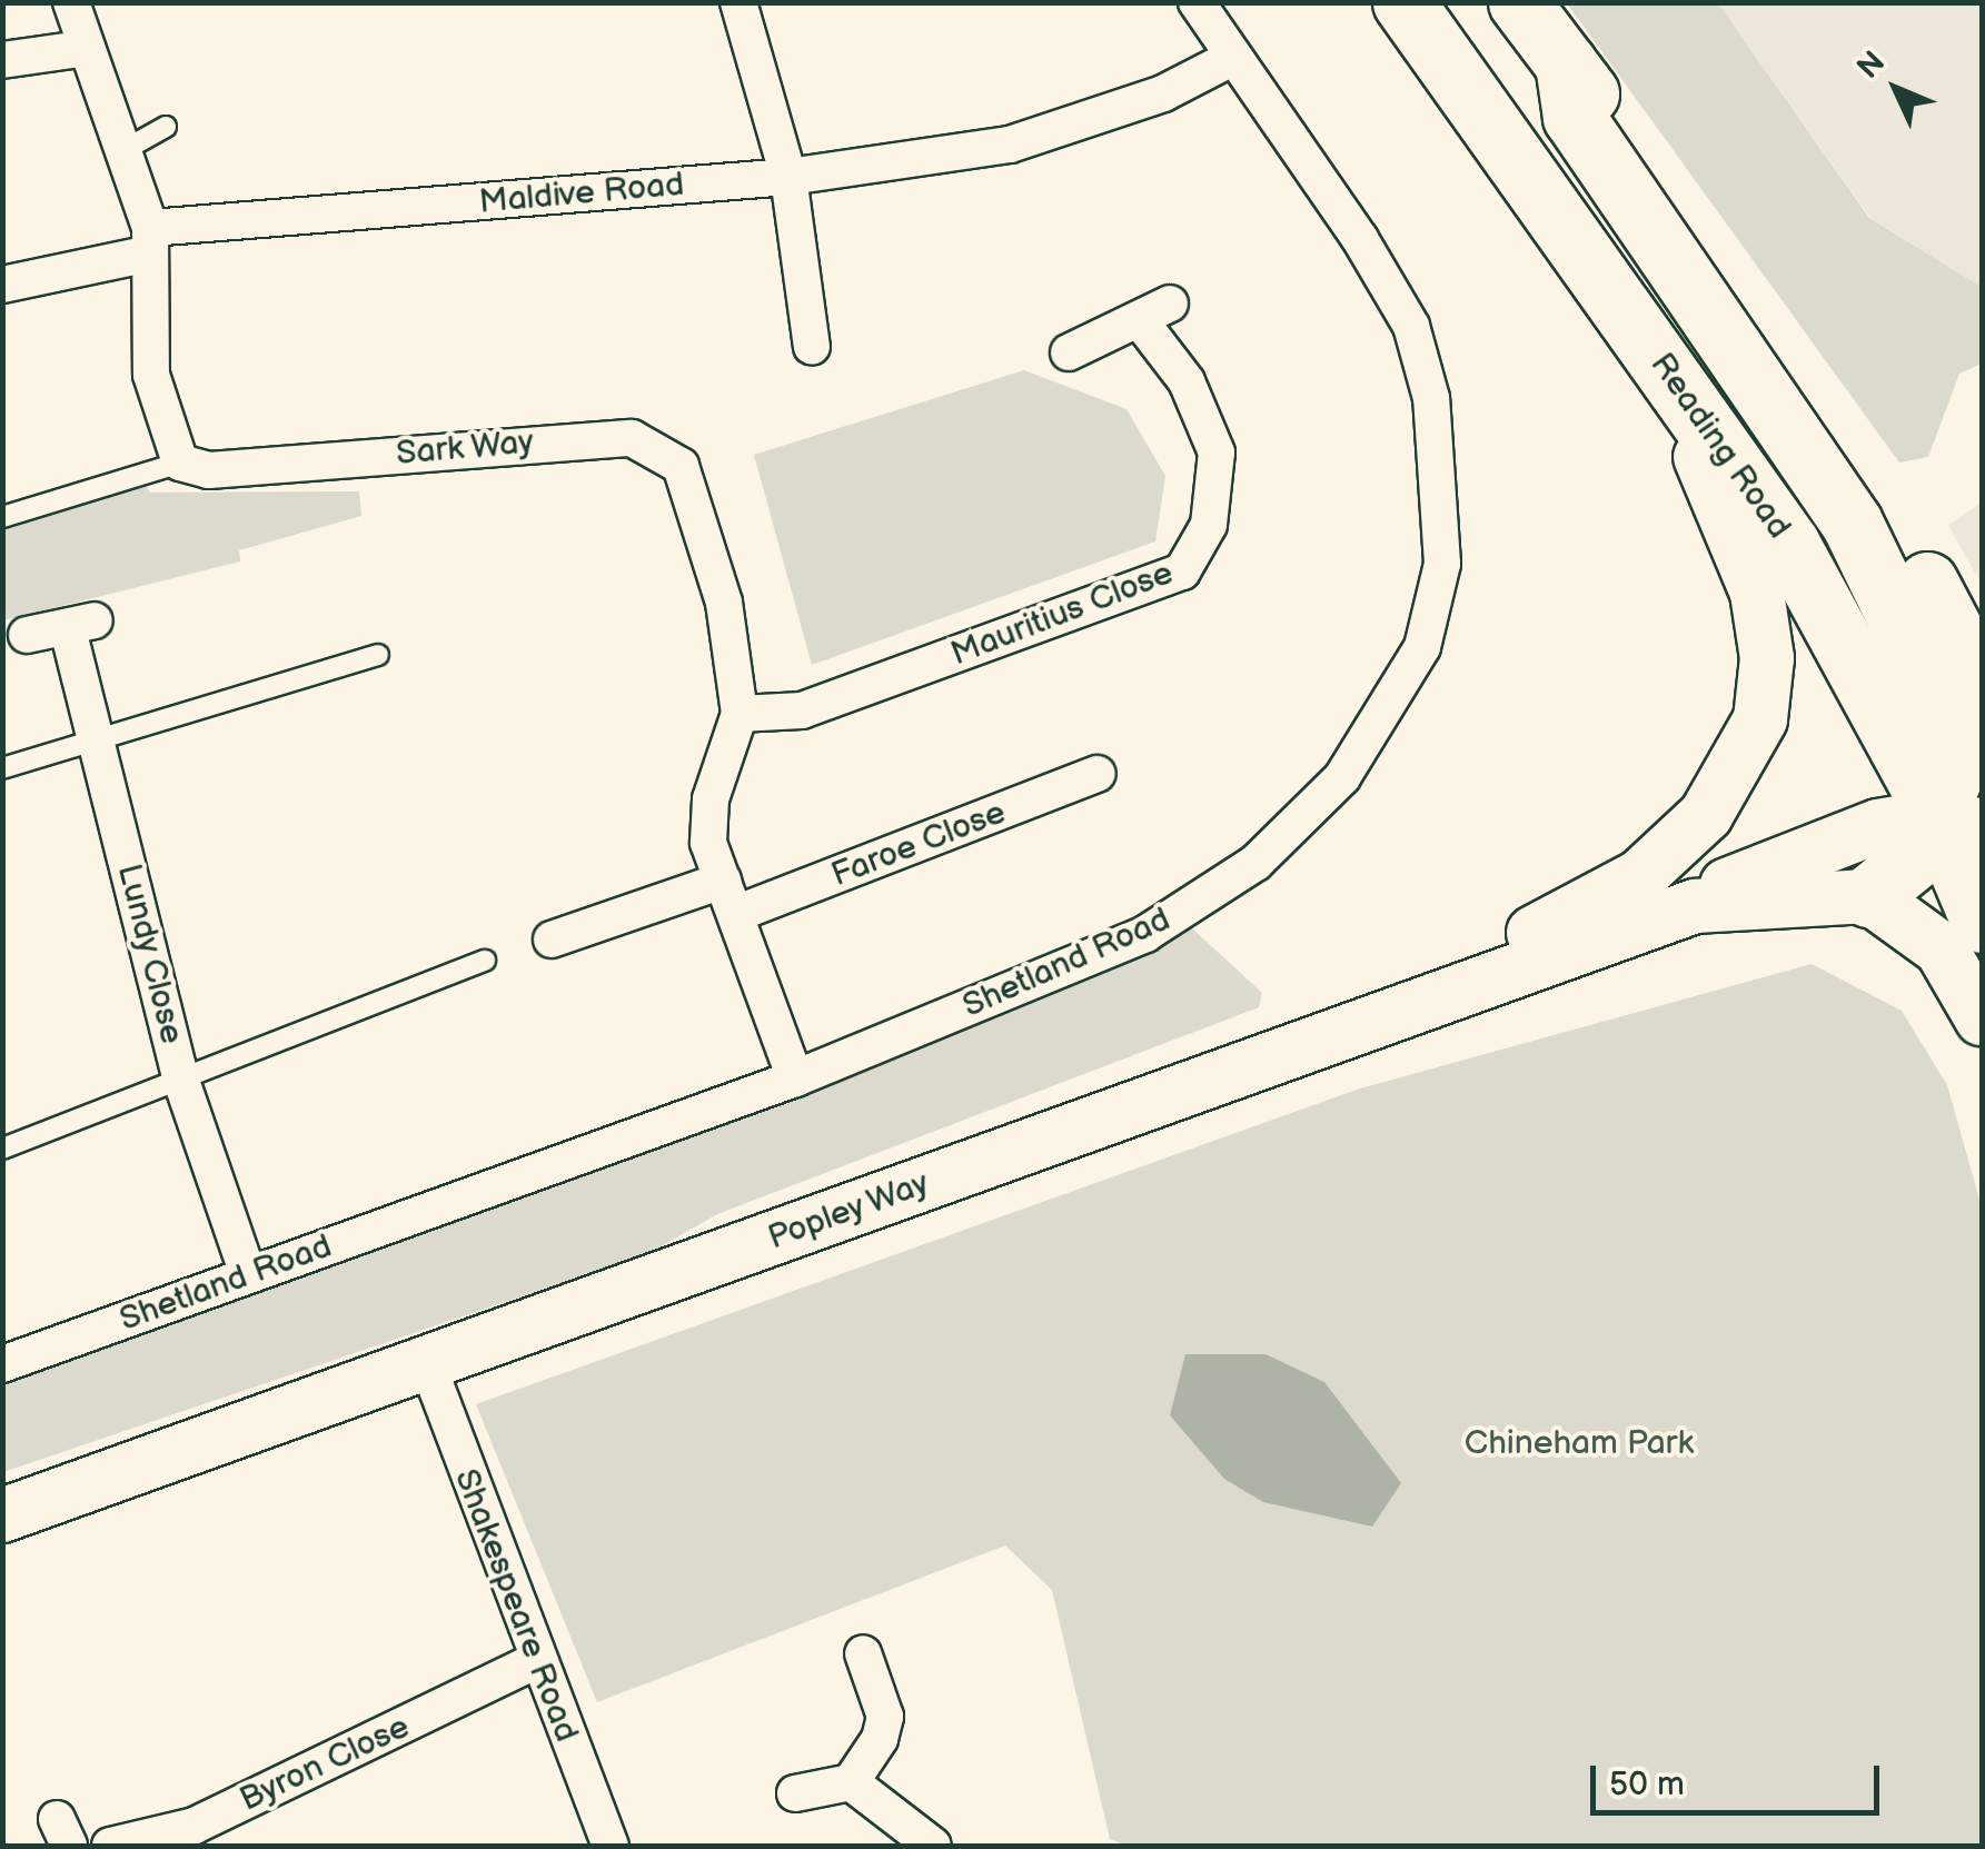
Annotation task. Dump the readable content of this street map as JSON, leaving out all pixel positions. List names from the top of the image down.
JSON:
{
  "streets": {
    "highway": ["Reading Road"],
    "street": [
      "Maldive Road",
      "Sark Way",
      "Mauritius Close",
      "Faroe Close",
      "Lundy Close",
      "Shetland Road",
      "Popley Way",
      "Shakespeare Road",
      "Byron Close"
    ]
  },
  "crossings": [
    ["Maldive Road", "Shetland Road"],
    ["Reading Road", "Popley Way"],
    ["Sark Way", "Mauritius Close"],
    ["Sark Way", "Faroe Close"],
    ["Lundy Close", "Shetland Road"],
    ["Popley Way", "Shakespeare Road"],
    ["Shakespeare Road", "Byron Close"]
  ],
  "parks": ["Chineham Park"],
  "scale_bar": "50 m",
  "north": "top left"
}
